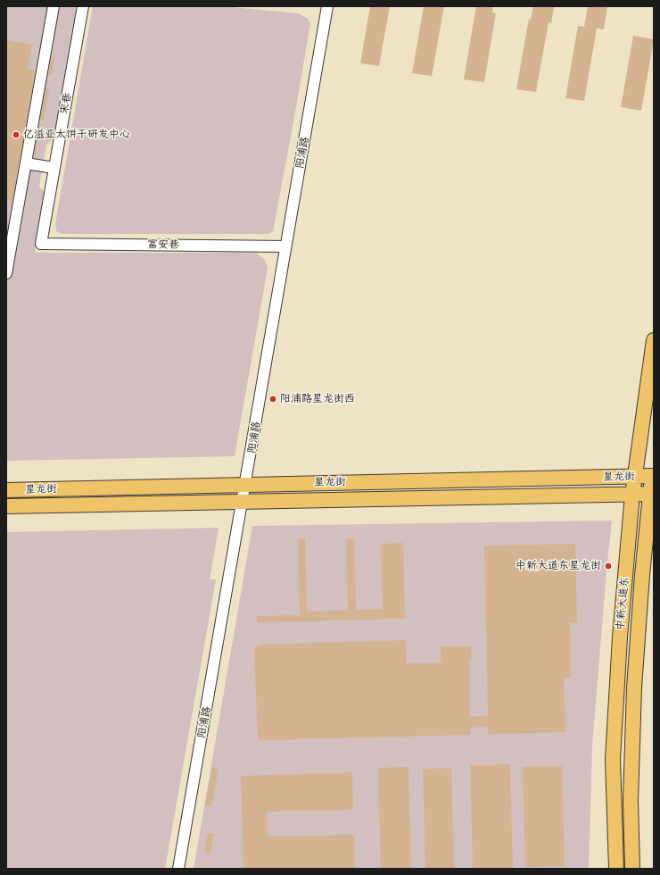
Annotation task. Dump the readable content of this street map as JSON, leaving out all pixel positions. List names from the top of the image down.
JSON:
{
  "streets": {
    "main road": ["星龙街", "中新大道东"],
    "street": ["宋巷", "阳浦路", "富安巷"]
  },
  "crossings": [
    ["宋巷", "富安巷"],
    ["阳浦路", "富安巷"],
    ["阳浦路", "星龙街"],
    ["星龙街", "中新大道东"]
  ],
  "places": ["亿滋亚太饼干研发中心", "阳浦路星龙街西", "中新大道东星龙街"]
}
